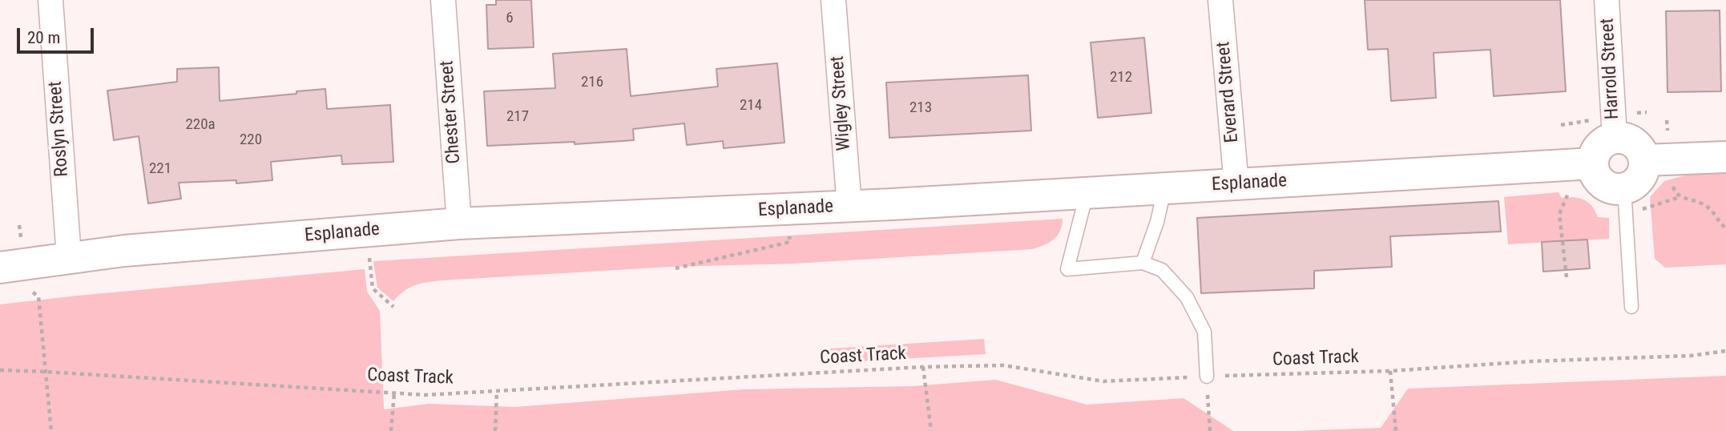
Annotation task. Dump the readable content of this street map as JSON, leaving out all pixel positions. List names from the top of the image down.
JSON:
{
  "streets": {
    "street": [
      "Harrold Street",
      "Everard Street",
      "Wigley Street",
      "Chester Street",
      "Roslyn Street",
      "Esplanade"
    ],
    "path": ["Coast Track"]
  },
  "crossings": [
    ["Everard Street", "Esplanade"],
    ["Wigley Street", "Esplanade"],
    ["Chester Street", "Esplanade"],
    ["Roslyn Street", "Esplanade"]
  ],
  "house_numbers": [
    "6",
    "212",
    "216",
    "214",
    "213",
    "217",
    "220a",
    "220",
    "221"
  ],
  "scale_bar": "20 m"
}
